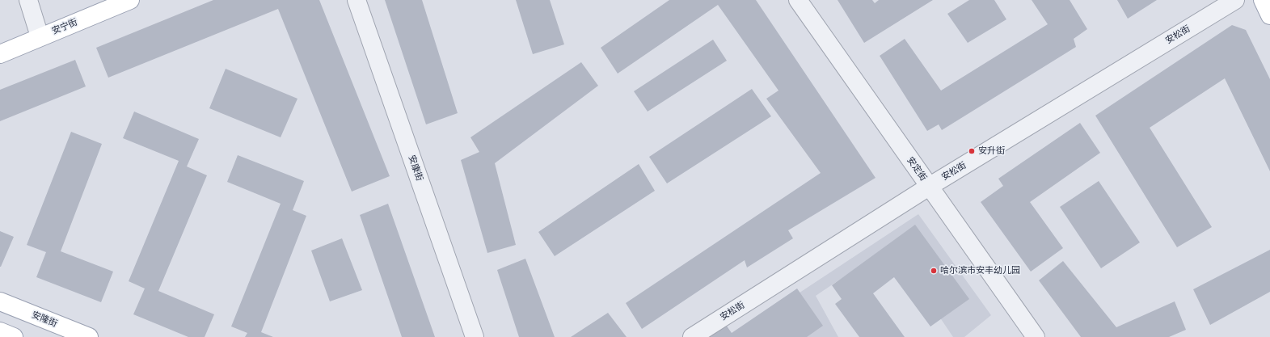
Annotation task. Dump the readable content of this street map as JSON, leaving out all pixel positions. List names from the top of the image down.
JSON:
{
  "streets": {
    "main road": ["安宁街", "安隆街"],
    "street": ["安松街", "安康街", "安定街"]
  },
  "crossings": [
    ["安松街", "安定街"]
  ],
  "places": ["安升街", "哈尔滨市安丰幼儿园"]
}
